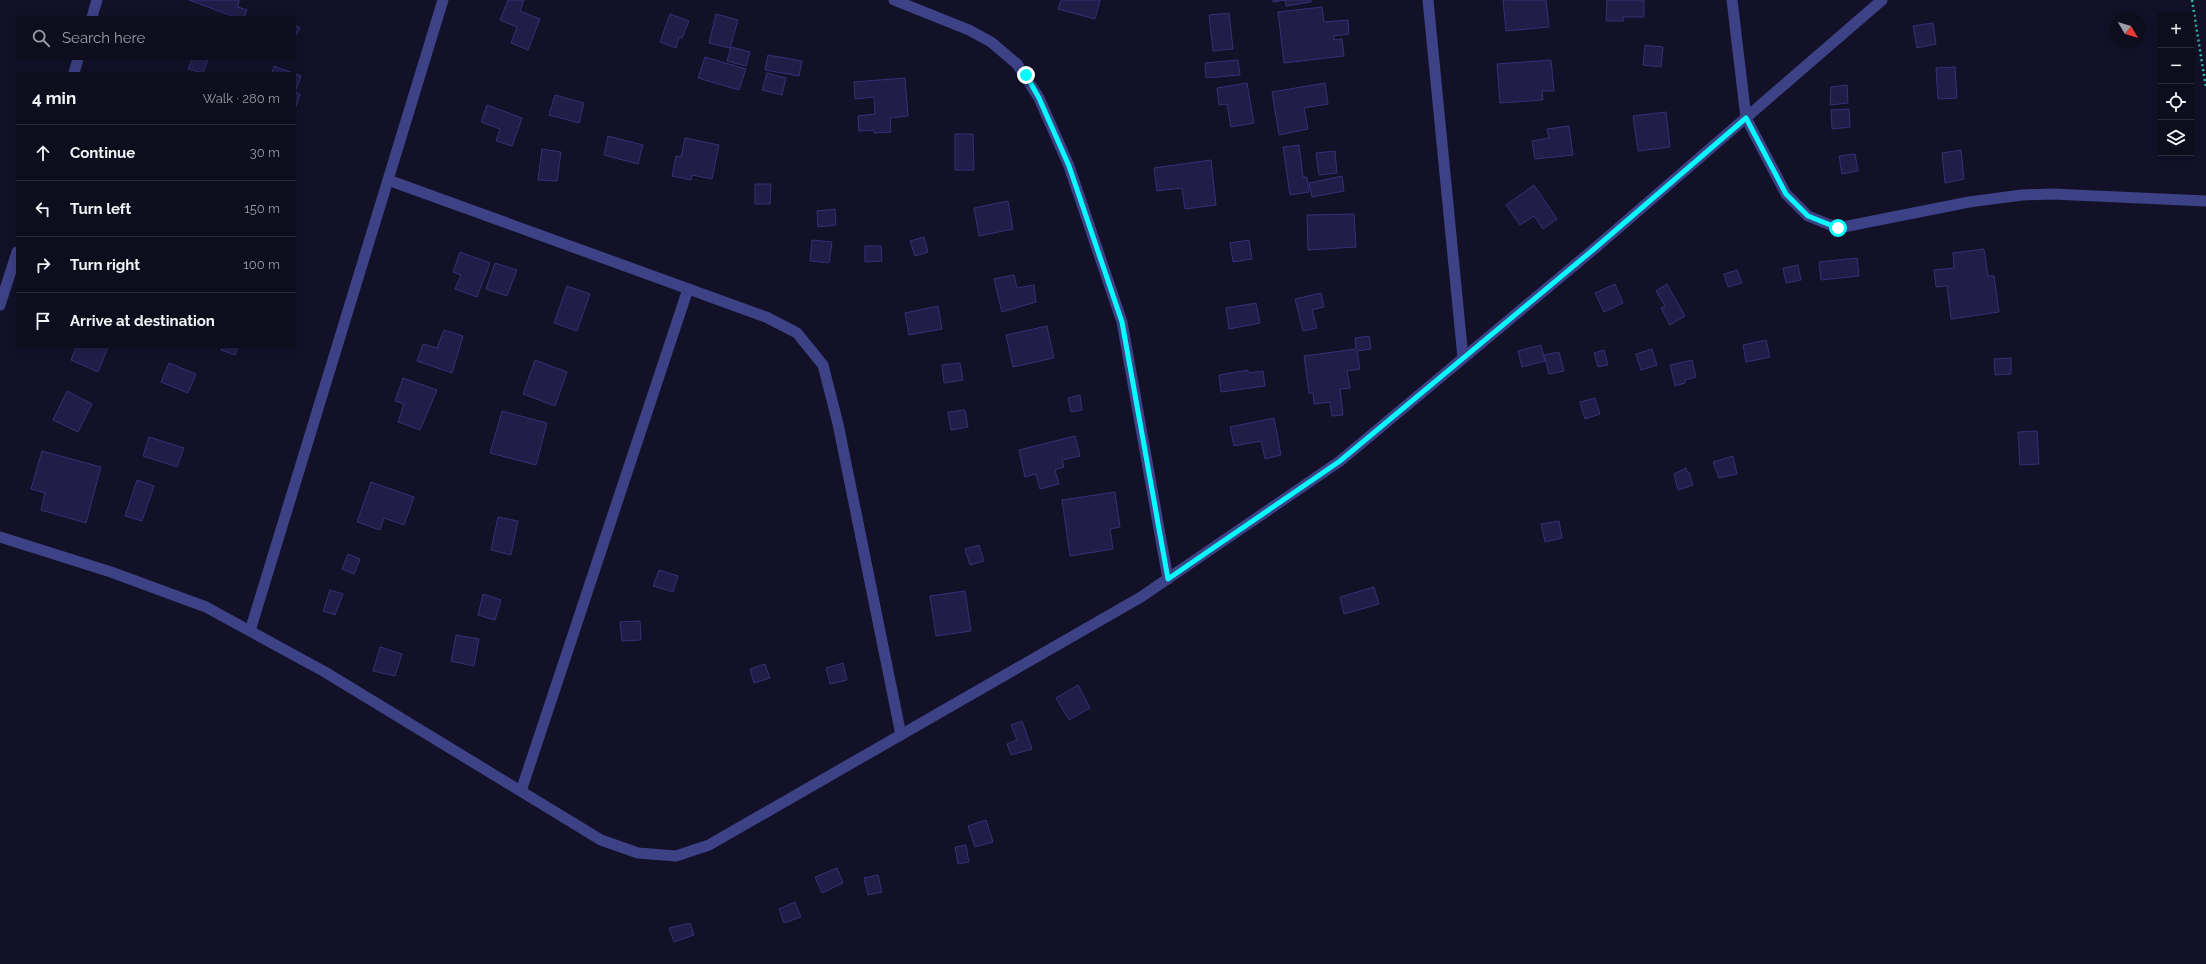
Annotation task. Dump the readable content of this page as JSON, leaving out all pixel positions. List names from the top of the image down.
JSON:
{
  "north": "bottom right",
  "page": {
    "map_buttons": ["+", "−"],
    "search": "Search here",
    "heading": ["4 min", "Walk · 280 m"],
    "list": [
      ["Continue", "30 m"],
      ["Turn left", "150 m"],
      ["Turn right", "100 m"],
      "Arrive at destination"
    ]
  }
}
